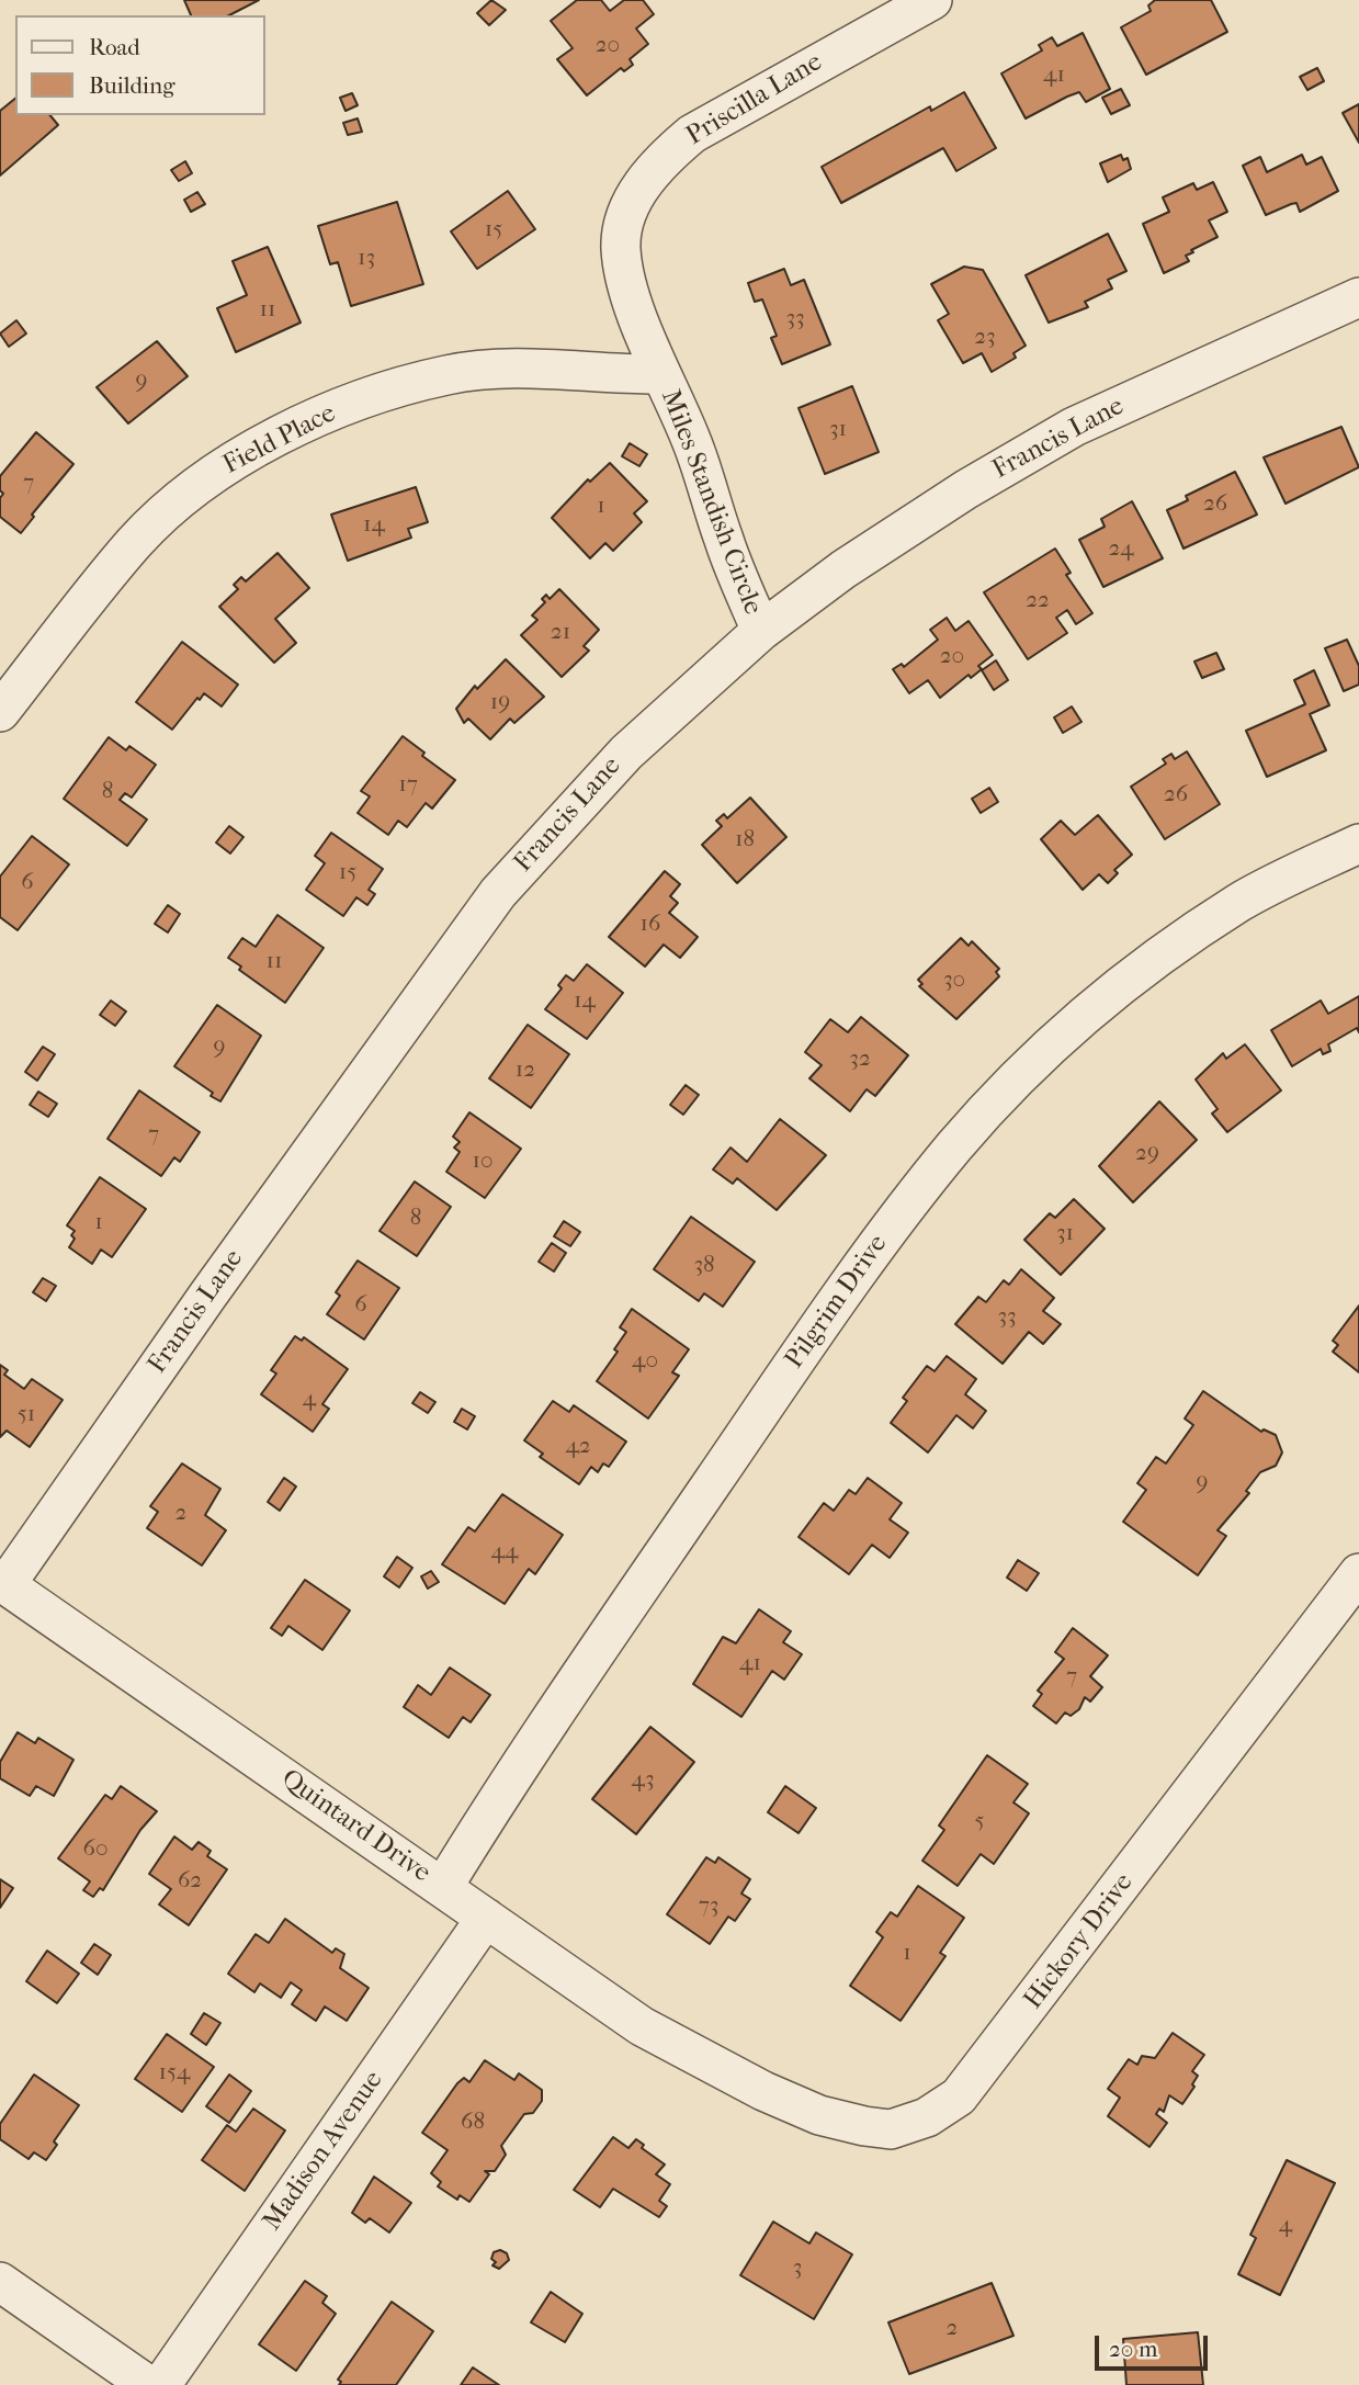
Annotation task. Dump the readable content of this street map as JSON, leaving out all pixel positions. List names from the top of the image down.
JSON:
{
  "streets": {
    "street": [
      "Priscilla Lane",
      "Francis Lane",
      "Field Place",
      "Miles Standish Circle",
      "Pilgrim Drive",
      "Quintard Drive",
      "Hickory Drive",
      "Madison Avenue"
    ]
  },
  "crossings": [
    ["Priscilla Lane", "Field Place"],
    ["Priscilla Lane", "Miles Standish Circle"],
    ["Francis Lane", "Miles Standish Circle"],
    ["Francis Lane", "Quintard Drive"],
    ["Field Place", "Miles Standish Circle"],
    ["Pilgrim Drive", "Quintard Drive"],
    ["Quintard Drive", "Hickory Drive"],
    ["Quintard Drive", "Madison Avenue"]
  ],
  "house_numbers": [
    "20",
    "41",
    "15",
    "13",
    "11",
    "33",
    "23",
    "9",
    "31",
    "7",
    "26",
    "1",
    "14",
    "24",
    "22",
    "21",
    "20",
    "19",
    "17",
    "8",
    "26",
    "18",
    "15",
    "6",
    "16",
    "11",
    "30",
    "14",
    "9",
    "32",
    "12",
    "7",
    "29",
    "10",
    "8",
    "1",
    "31",
    "38",
    "6",
    "33",
    "40",
    "4",
    "51",
    "42",
    "9",
    "2",
    "44",
    "41",
    "7",
    "43",
    "5",
    "60",
    "62",
    "73",
    "1",
    "154",
    "68",
    "4",
    "3",
    "2"
  ],
  "legend": ["Road", "Building"],
  "scale_bar": "20 m"
}
